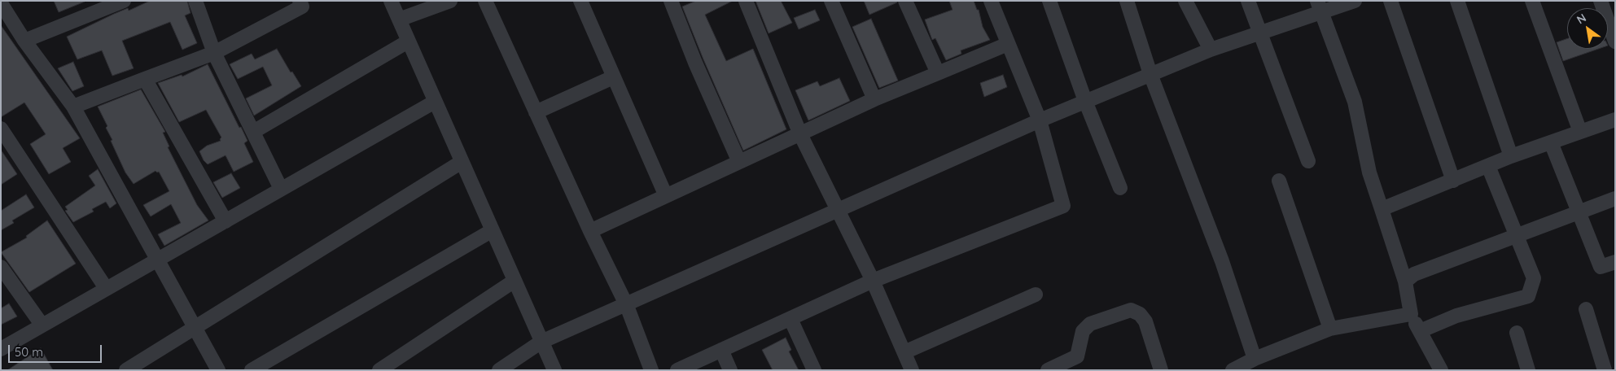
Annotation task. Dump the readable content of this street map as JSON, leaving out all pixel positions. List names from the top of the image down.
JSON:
{
  "scale_bar": "50 m",
  "north": "top left"
}
